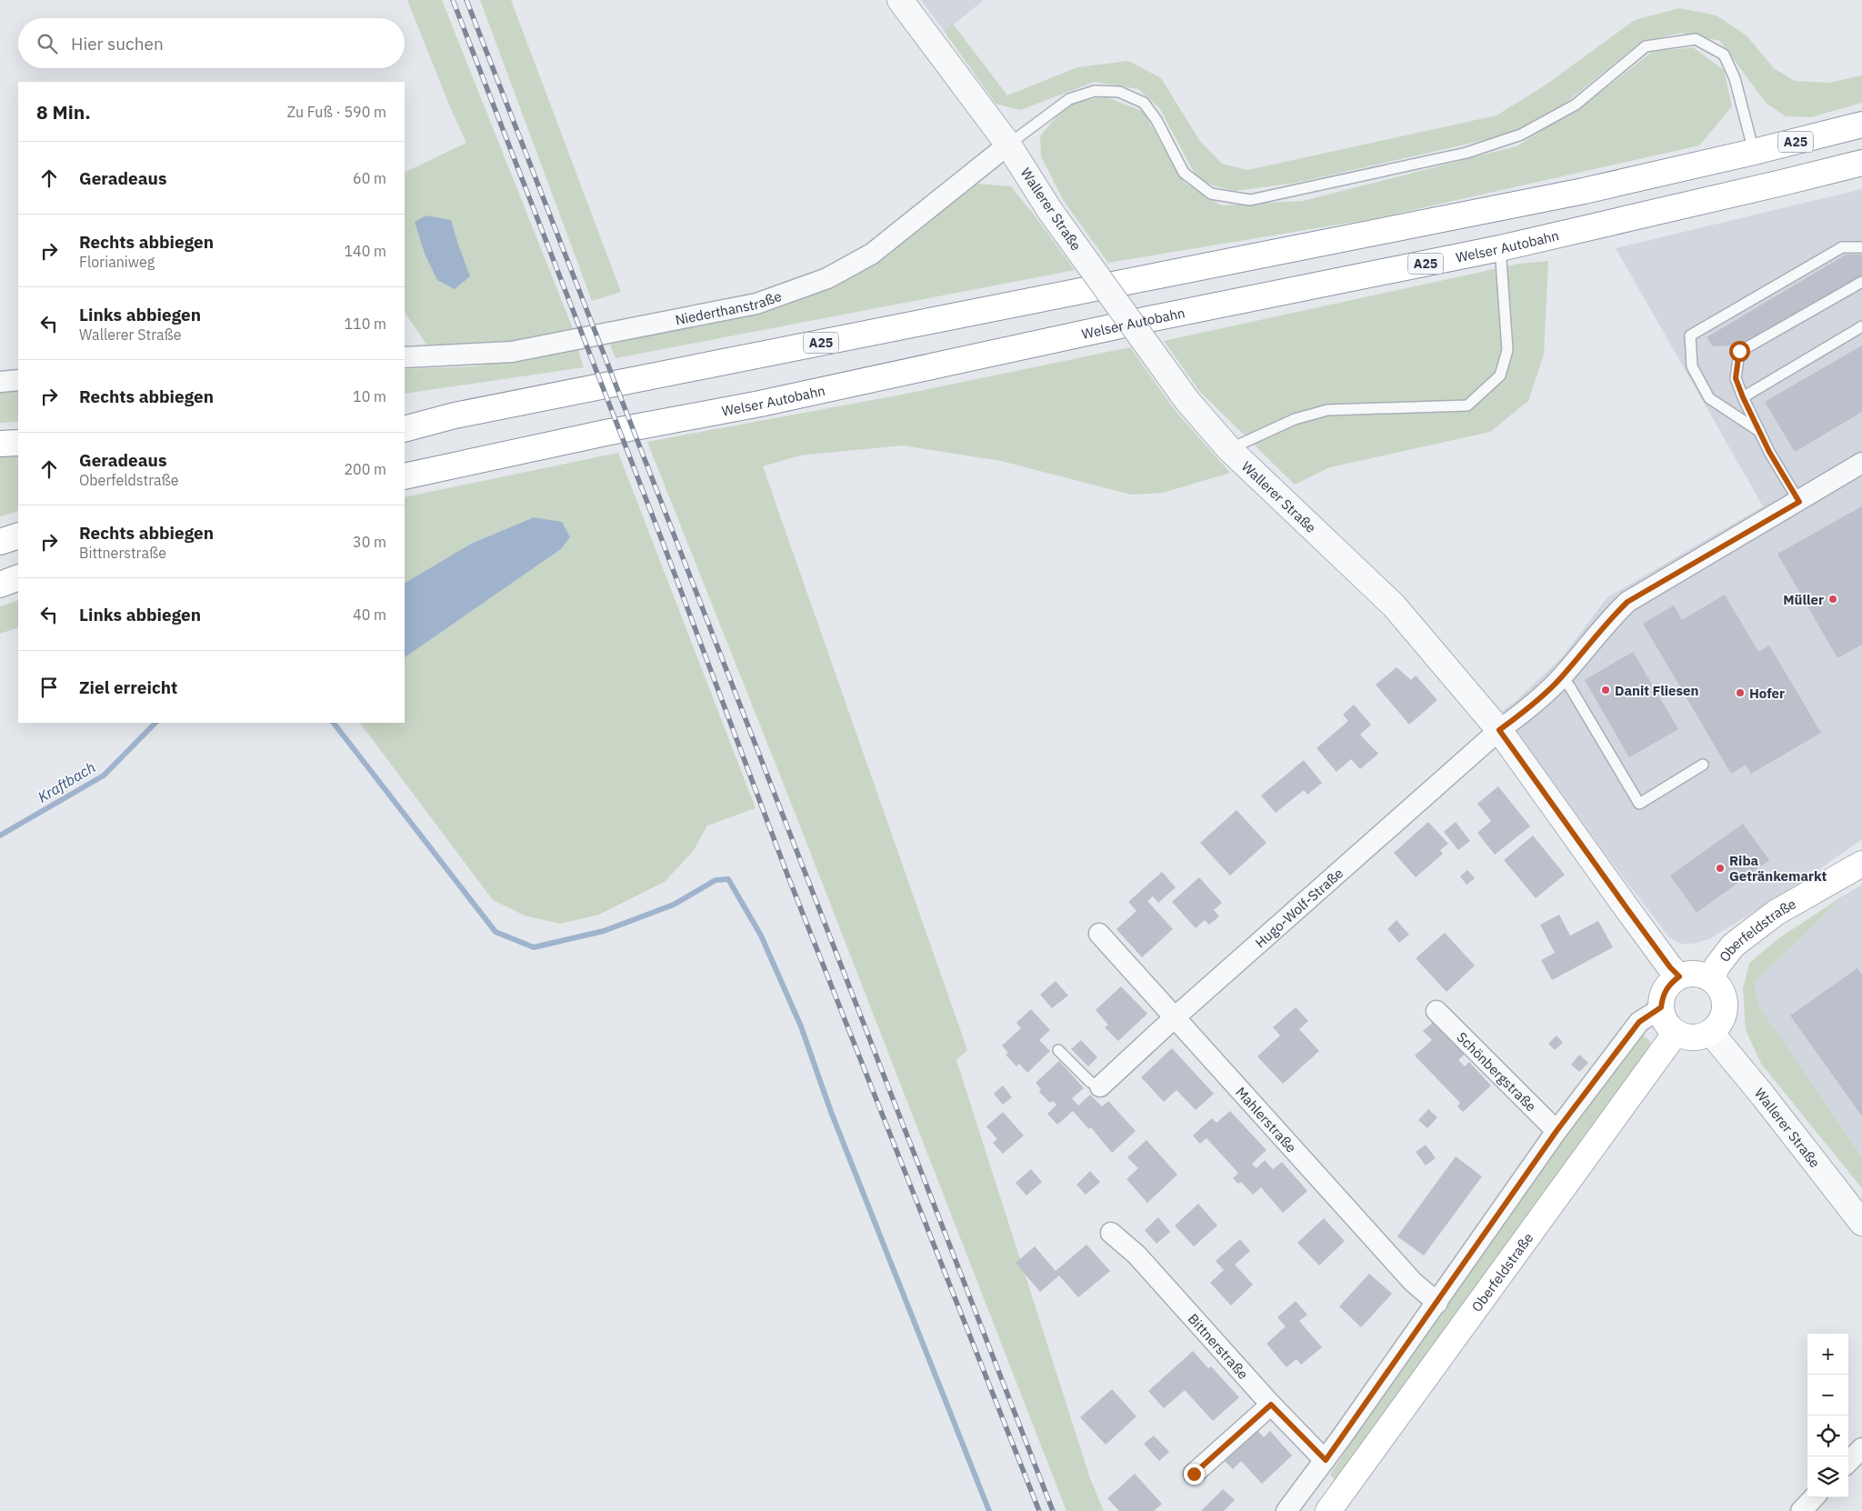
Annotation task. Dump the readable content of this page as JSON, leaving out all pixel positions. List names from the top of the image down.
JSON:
{
  "streets": {
    "main road": ["A25", "Welser Autobahn", "Oberfeldstraße"],
    "street": [
      "Wallerer Straße",
      "Niederthanstraße",
      "Hugo-Wolf-Straße",
      "Schönbergstraße",
      "Mahlerstraße",
      "Bittnerstraße"
    ]
  },
  "crossings": [
    ["Wallerer Straße", "Niederthanstraße"],
    ["Wallerer Straße", "Hugo-Wolf-Straße"],
    ["Wallerer Straße", "Oberfeldstraße"],
    ["Hugo-Wolf-Straße", "Mahlerstraße"]
  ],
  "water": ["Kraftbach"],
  "places": [
    "Müller",
    "Danit Fliesen",
    "Hofer",
    "Riba Getränkemarkt"
  ],
  "page": {
    "search": "Hier suchen",
    "heading": ["8 Min.", "Zu Fuß · 590 m"],
    "list": [
      ["Geradeaus", "60 m"],
      ["Rechts abbiegen", "Florianiweg", "140 m"],
      ["Links abbiegen", "Wallerer Straße", "110 m"],
      ["Rechts abbiegen", "10 m"],
      ["Geradeaus", "Oberfeldstraße", "200 m"],
      ["Rechts abbiegen", "Bittnerstraße", "30 m"],
      ["Links abbiegen", "40 m"],
      "Ziel erreicht"
    ],
    "map_buttons": ["+", "−"]
  }
}
